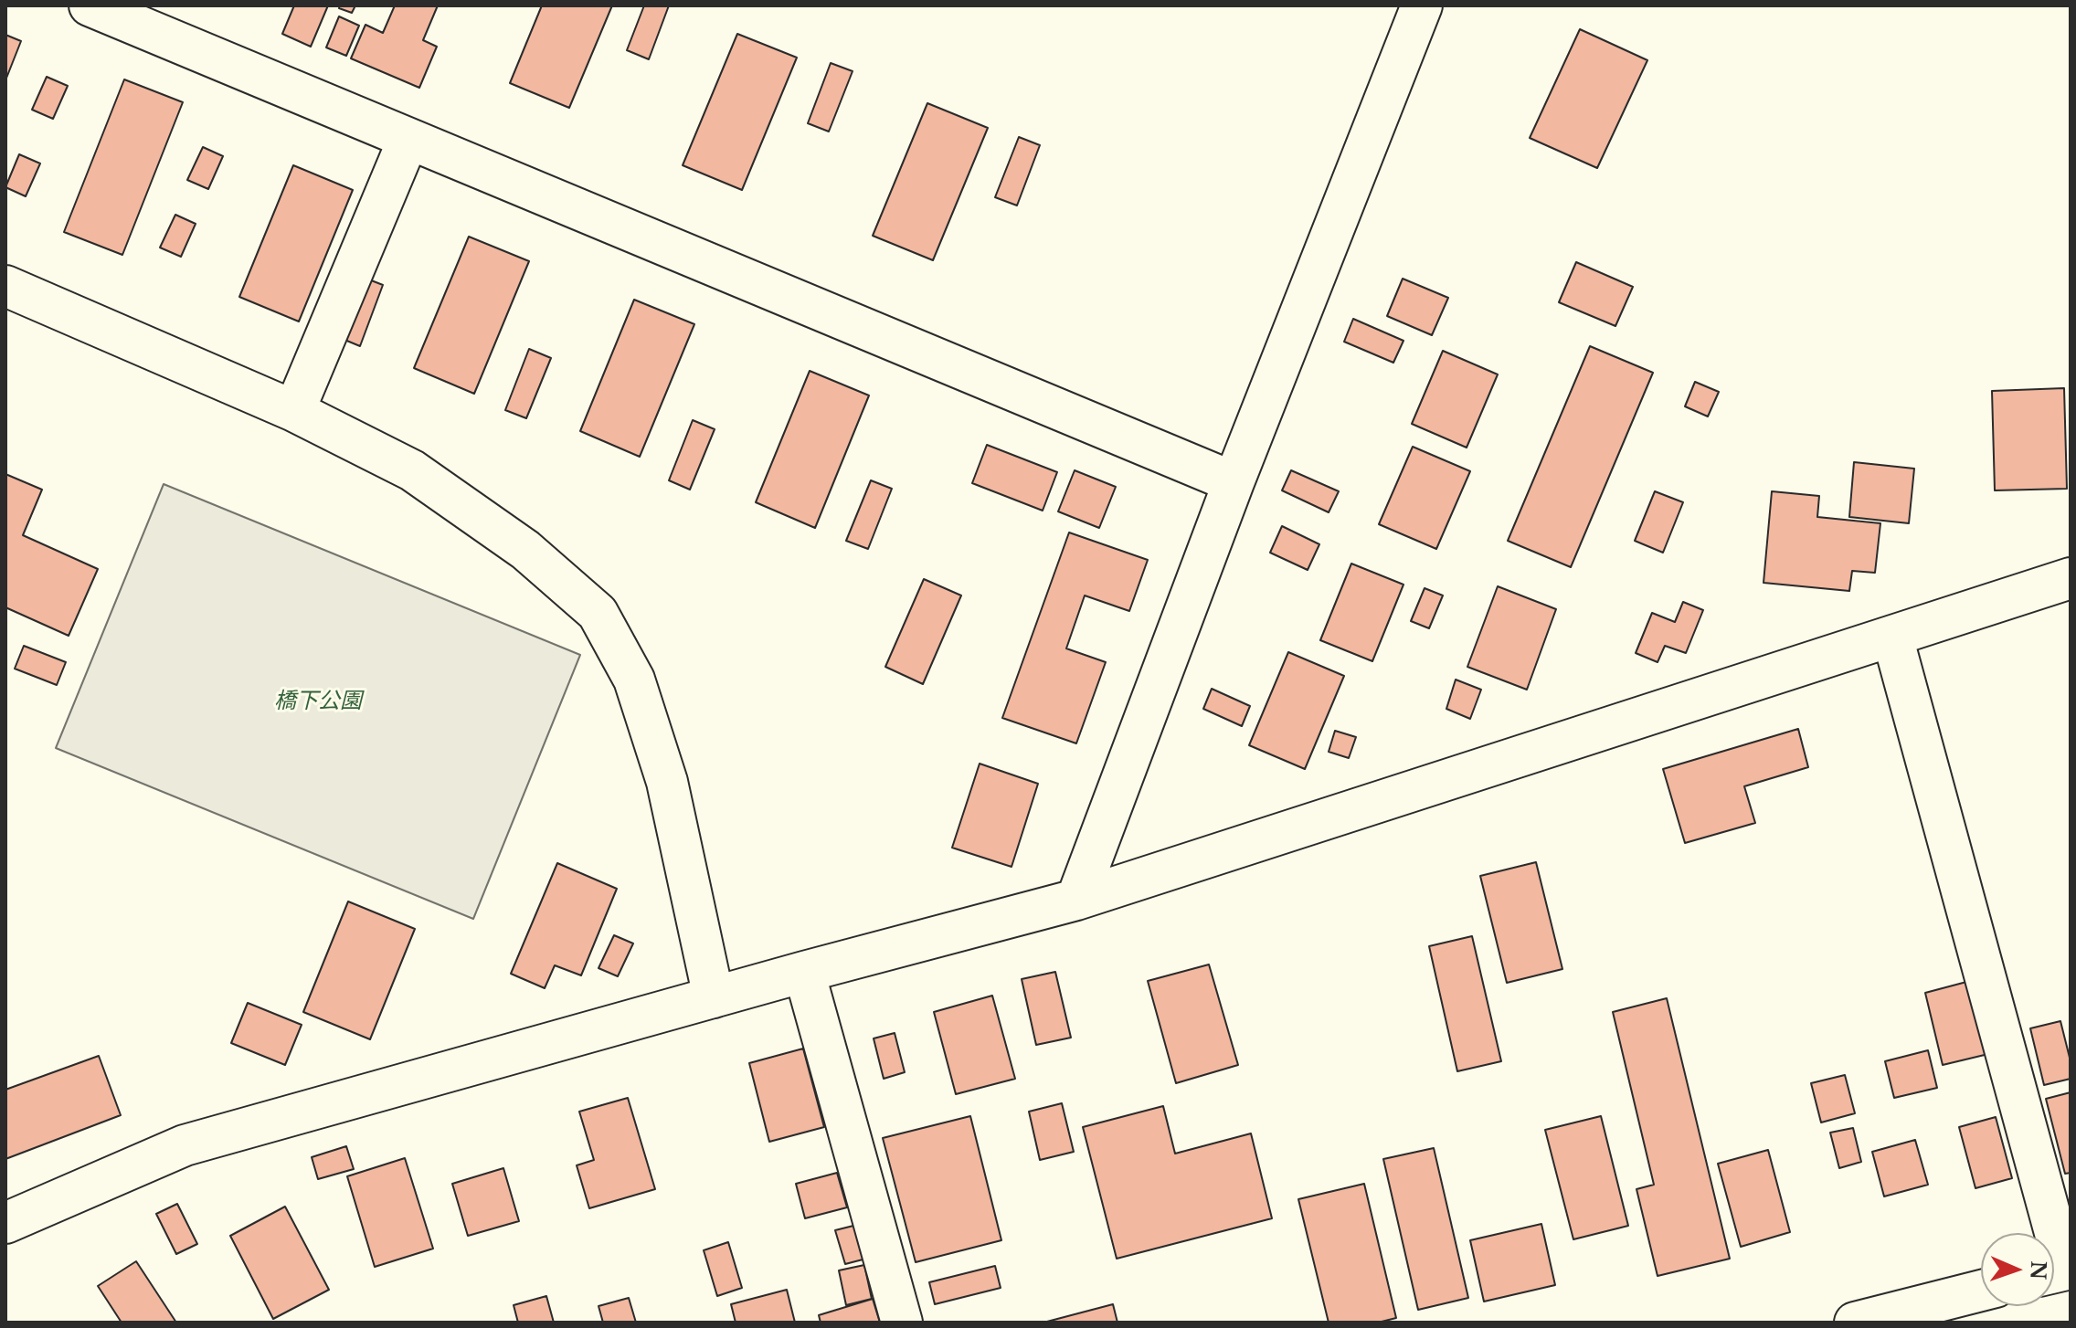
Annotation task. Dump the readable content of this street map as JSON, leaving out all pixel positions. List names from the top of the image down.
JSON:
{
  "parks": ["橋下公園"],
  "north": "right"
}
